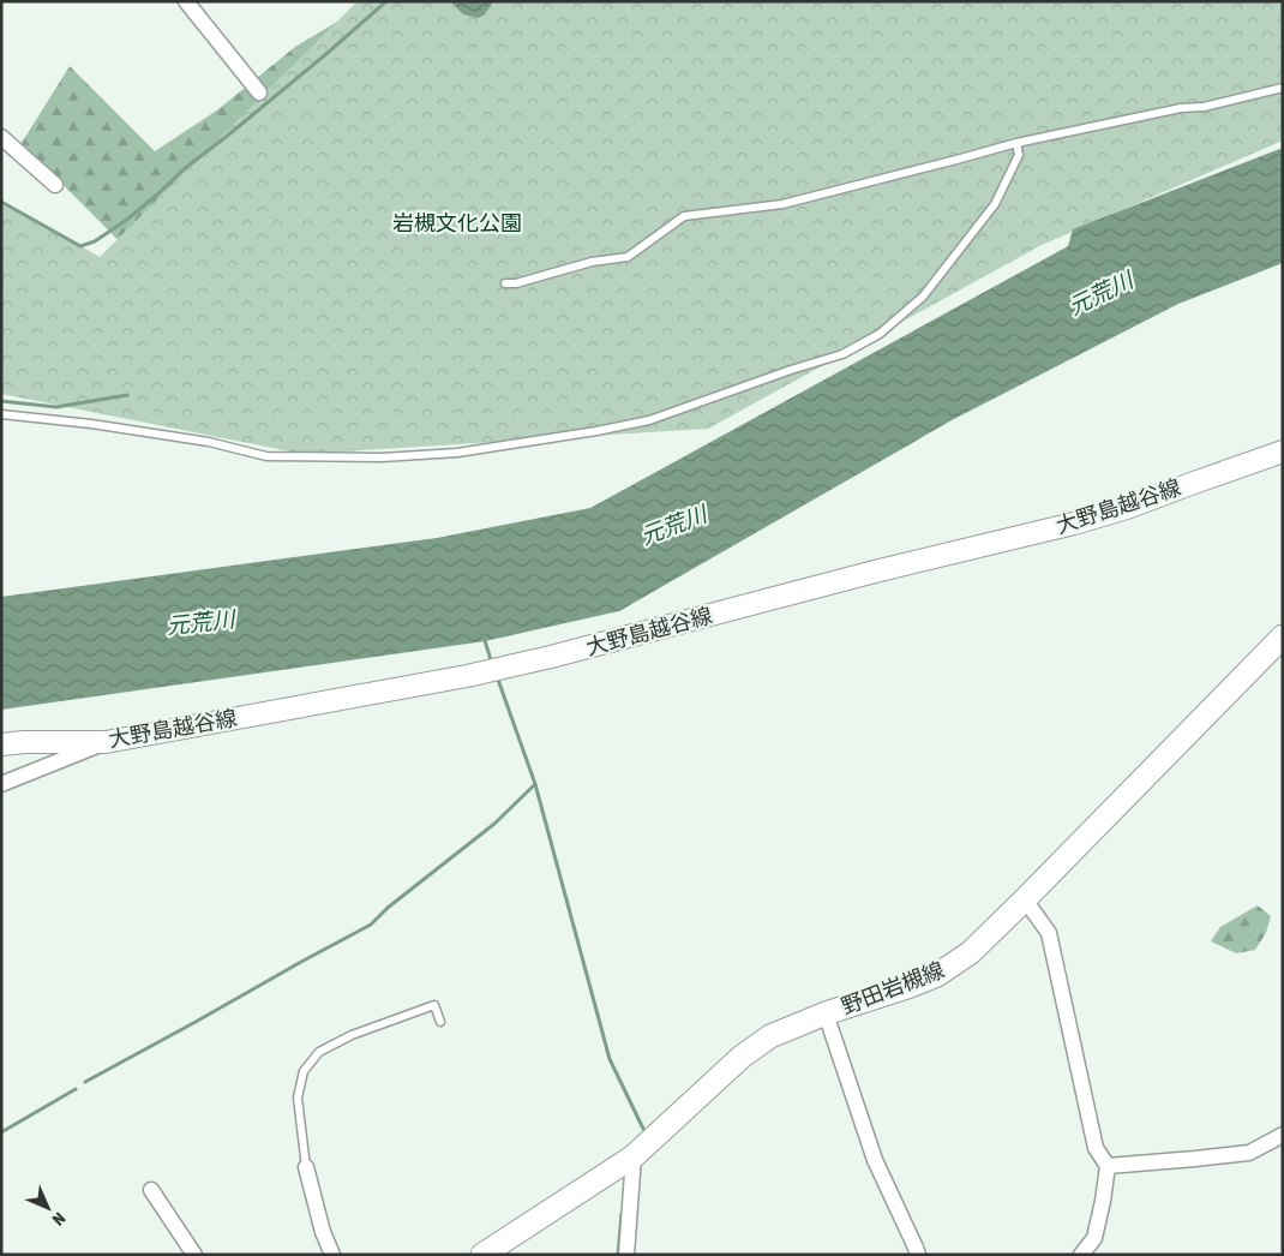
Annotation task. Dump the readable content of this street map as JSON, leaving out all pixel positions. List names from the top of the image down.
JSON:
{
  "streets": {
    "main road": ["大野島越谷線", "野田岩槻線"]
  },
  "water": ["元荒川"],
  "parks": ["岩槻文化公園"],
  "north": "bottom right"
}
